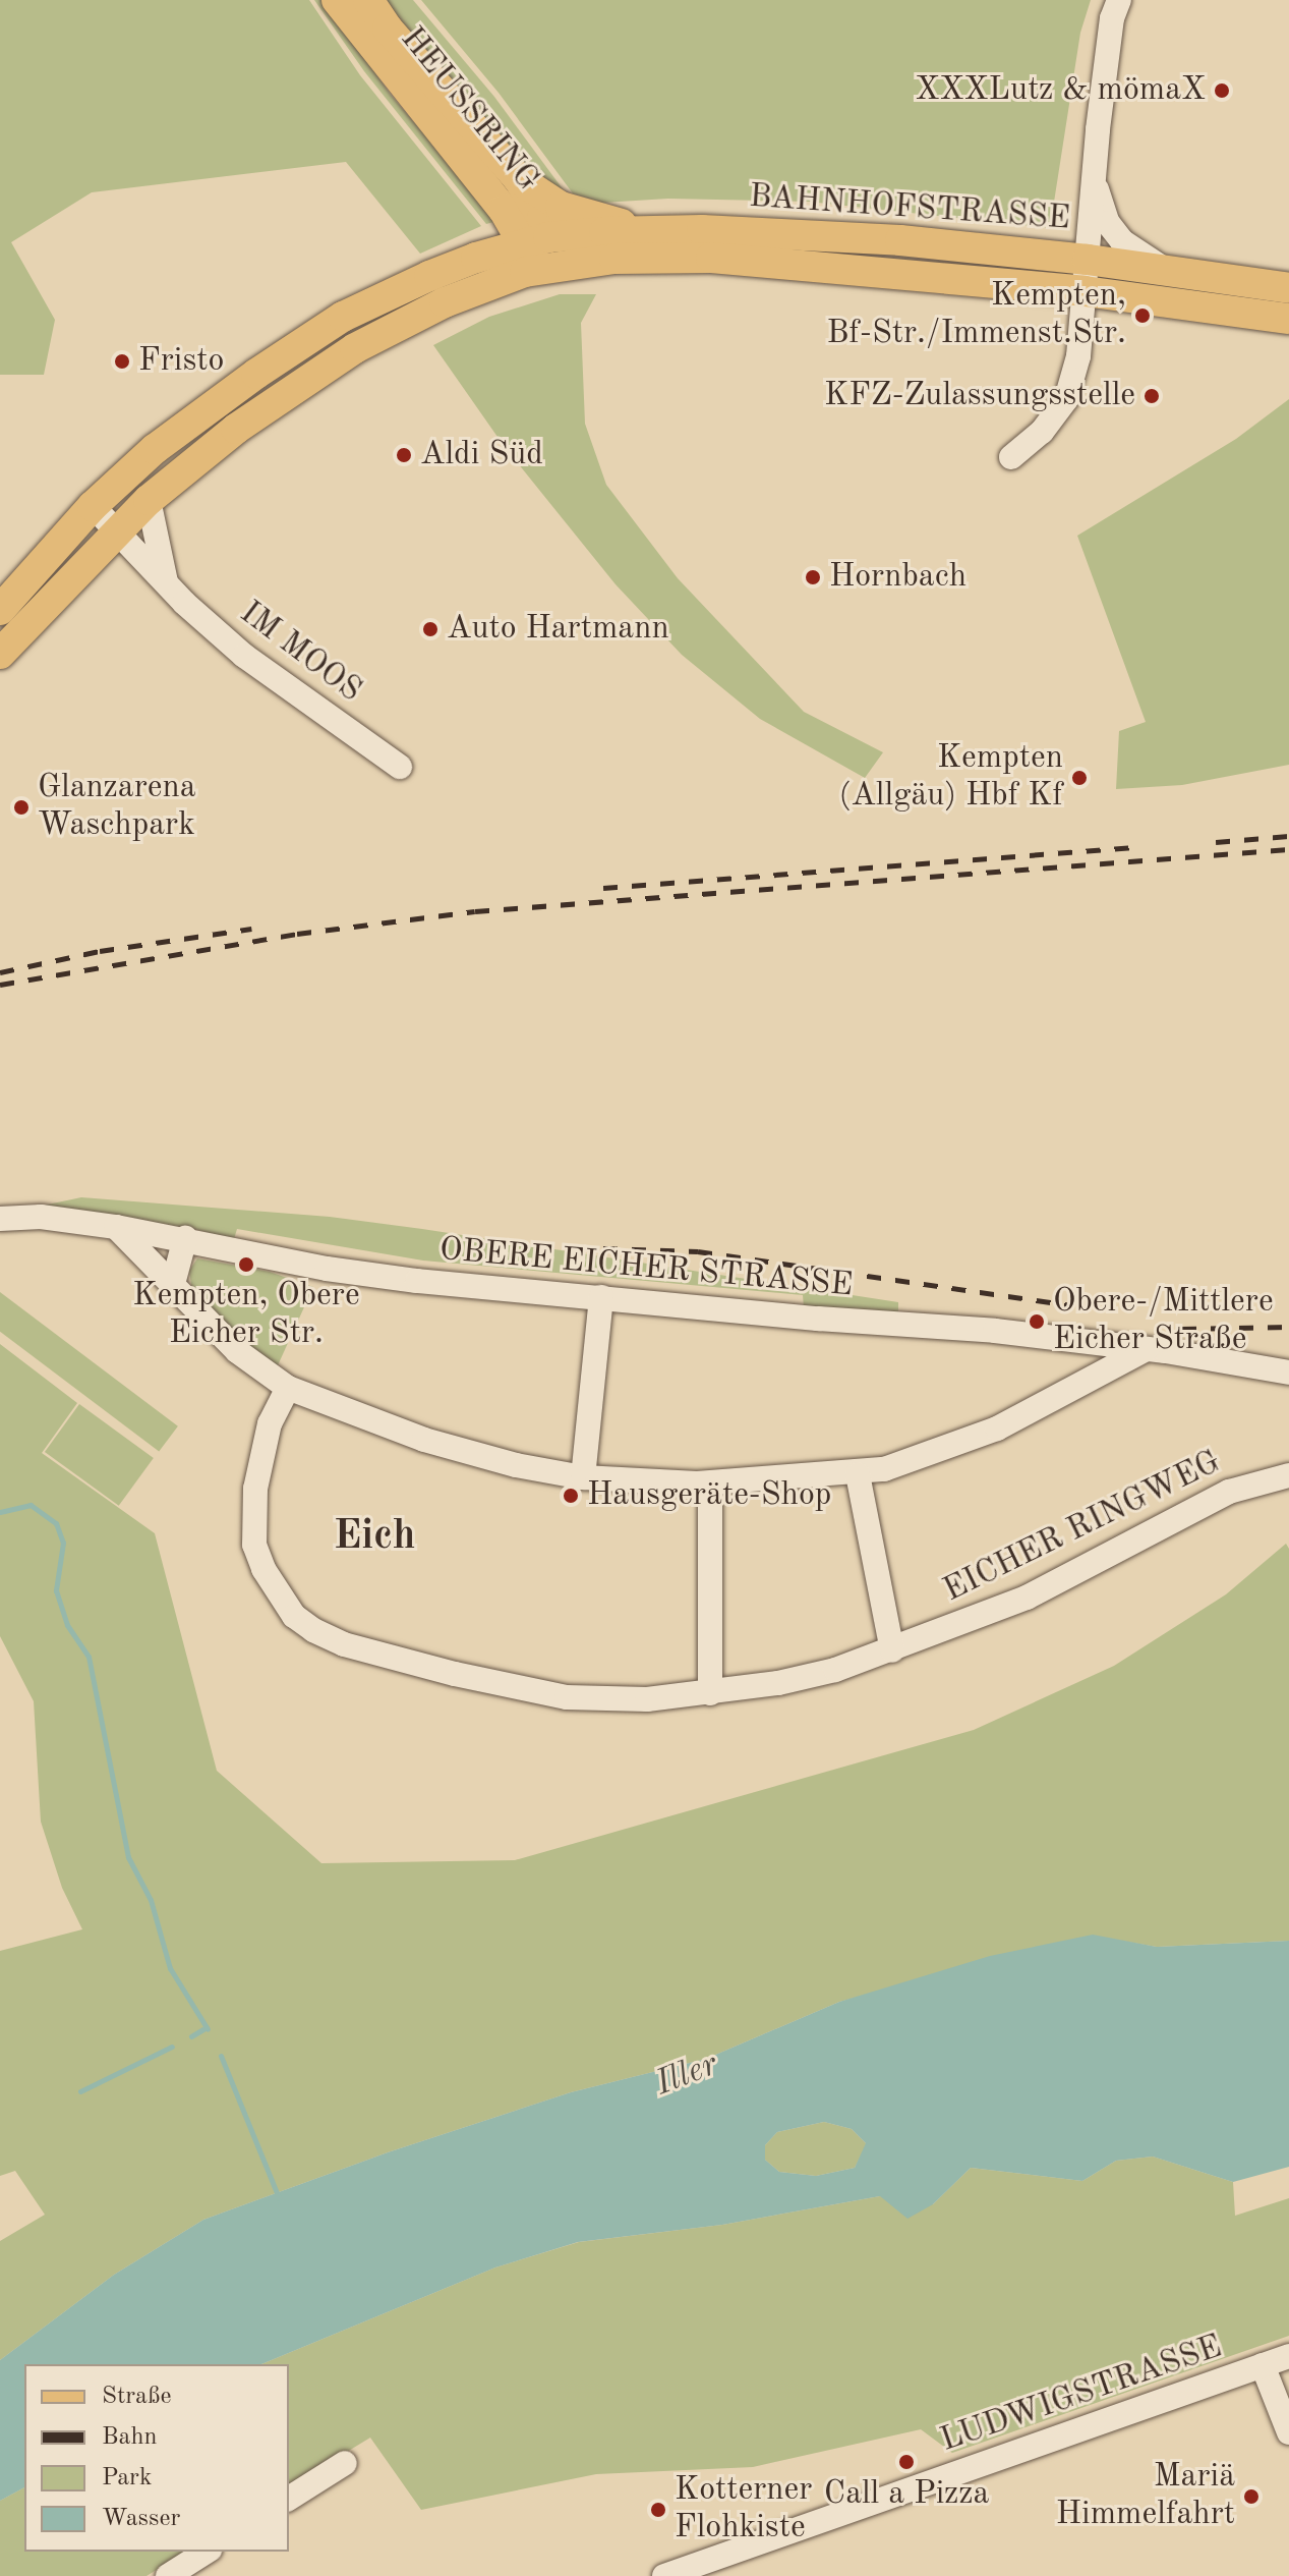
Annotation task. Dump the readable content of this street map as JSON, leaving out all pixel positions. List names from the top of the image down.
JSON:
{
  "streets": {
    "main road": ["HEUSSRING", "BAHNHOFSTRASSE"],
    "street": [
      "IM MOOS",
      "OBERE EICHER STRASSE",
      "EICHER RINGWEG",
      "LUDWIGSTRASSE"
    ]
  },
  "crossings": [
    ["HEUSSRING", "BAHNHOFSTRASSE"]
  ],
  "districts": ["Eich"],
  "water": ["Iller"],
  "places": [
    "XXXLutz & mömaX",
    "Kempten, Bf-Str./Immenst.Str.",
    "Fristo",
    "KFZ-Zulassungsstelle",
    "Aldi Süd",
    "Hornbach",
    "Auto Hartmann",
    "Kempten (Allgäu) Hbf Kf",
    "Glanzarena Waschpark",
    "Kempten, Obere Eicher Str.",
    "Obere-/Mittlere Eicher Straße",
    "Hausgeräte-Shop",
    "Call a Pizza",
    "Mariä Himmelfahrt",
    "Kotterner Flohkiste"
  ],
  "legend": [
    "Straße",
    "Bahn",
    "Park",
    "Wasser"
  ]
}
